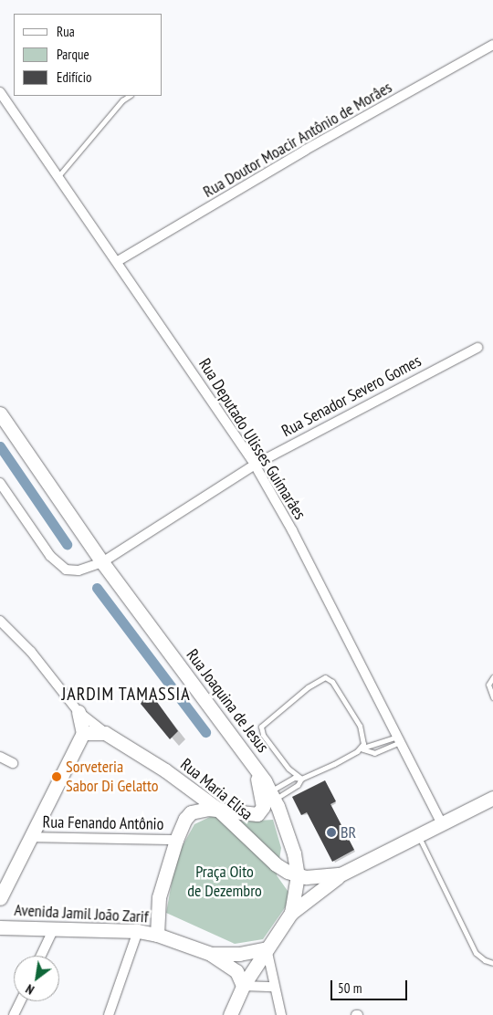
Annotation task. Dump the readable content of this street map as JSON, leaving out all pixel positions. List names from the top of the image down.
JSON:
{
  "streets": {
    "main road": ["Rua Joaquina de Jesus", "Rua Maria Elisa", "Avenida Jamil João Zarif"],
    "street": [
      "Rua Doutor Moacir Antônio de Morâes",
      "Rua Senador Severo Gomes",
      "Rua Deputado Ulisses Guímarâes",
      "Rua Fenando Antônio"
    ]
  },
  "crossings": [
    ["Rua Doutor Moacir Antônio de Morâes", "Rua Deputado Ulisses Guímarâes"],
    ["Rua Senador Severo Gomes", "Rua Deputado Ulisses Guímarâes"],
    ["Rua Senador Severo Gomes", "Rua Joaquina de Jesus"],
    ["Rua Joaquina de Jesus", "Rua Maria Elisa"],
    ["Rua Joaquina de Jesus", "Rua Fenando Antônio"],
    ["Rua Joaquina de Jesus", "Avenida Jamil João Zarif"],
    ["Rua Maria Elisa", "Rua Fenando Antônio"],
    ["Rua Maria Elisa", "Avenida Jamil João Zarif"],
    ["Rua Fenando Antônio", "Avenida Jamil João Zarif"]
  ],
  "districts": ["JARDIM TAMASSIA"],
  "parks": ["Praça Oito de Dezembro"],
  "places": ["Sorveteria Sabor Di Gelatto", "BR"],
  "legend": ["Rua", "Parque", "Edifício"],
  "scale_bar": "50 m",
  "north": "bottom left"
}
